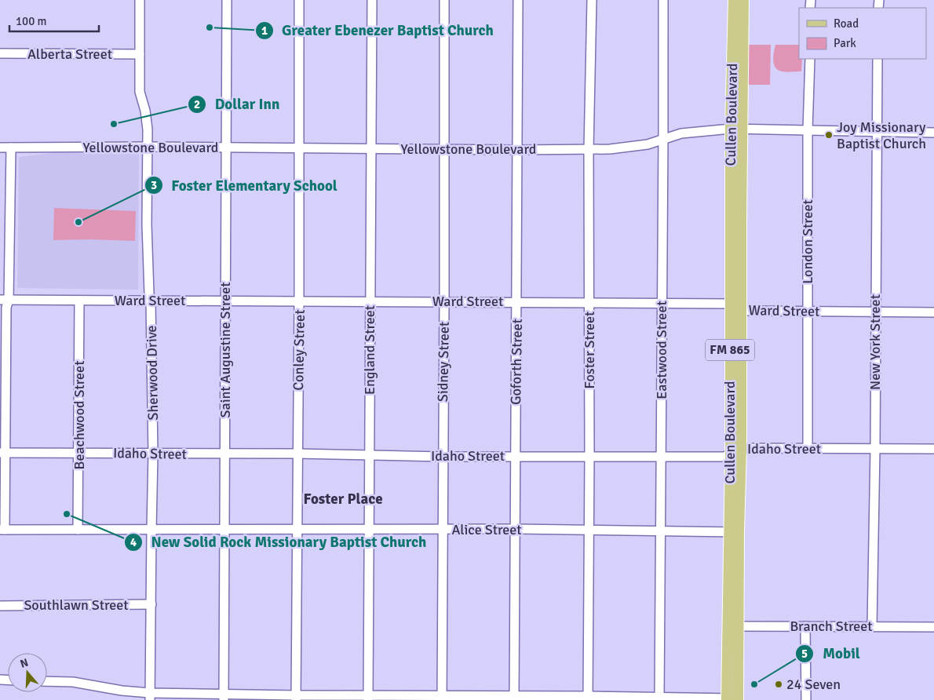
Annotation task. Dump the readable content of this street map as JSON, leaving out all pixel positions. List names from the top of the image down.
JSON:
{
  "streets": {
    "main road": ["Cullen Boulevard", "FM 865"],
    "street": [
      "Alberta Street",
      "Yellowstone Boulevard",
      "London Street",
      "Ward Street",
      "New York Street",
      "Saint Augustine Street",
      "Conley Street",
      "England Street",
      "Foster Street",
      "Eastwood Street",
      "Sidney Street",
      "Goforth Street",
      "Sherwood Drive",
      "Beachwood Street",
      "Idaho Street",
      "Alice Street",
      "Southlawn Street",
      "Branch Street"
    ]
  },
  "crossings": [
    ["Alberta Street", "Sherwood Drive"],
    ["Cullen Boulevard", "Yellowstone Boulevard"],
    ["Cullen Boulevard", "Ward Street"],
    ["Cullen Boulevard", "Idaho Street"],
    ["Cullen Boulevard", "Alice Street"],
    ["Cullen Boulevard", "Branch Street"],
    ["Yellowstone Boulevard", "London Street"],
    ["Yellowstone Boulevard", "New York Street"],
    ["Yellowstone Boulevard", "Saint Augustine Street"],
    ["Yellowstone Boulevard", "Conley Street"],
    ["Yellowstone Boulevard", "England Street"],
    ["Yellowstone Boulevard", "Foster Street"],
    ["Yellowstone Boulevard", "Eastwood Street"],
    ["Yellowstone Boulevard", "Sidney Street"],
    ["Yellowstone Boulevard", "Goforth Street"],
    ["Yellowstone Boulevard", "Sherwood Drive"],
    ["London Street", "Ward Street"],
    ["London Street", "Idaho Street"],
    ["Ward Street", "New York Street"],
    ["Ward Street", "Saint Augustine Street"],
    ["Ward Street", "Conley Street"],
    ["Ward Street", "England Street"],
    ["Ward Street", "Foster Street"],
    ["Ward Street", "Eastwood Street"],
    ["Ward Street", "Sidney Street"],
    ["Ward Street", "Goforth Street"],
    ["Ward Street", "Sherwood Drive"],
    ["Ward Street", "Beachwood Street"],
    ["New York Street", "Idaho Street"],
    ["New York Street", "Branch Street"],
    ["Saint Augustine Street", "Idaho Street"],
    ["Saint Augustine Street", "Alice Street"],
    ["Conley Street", "Idaho Street"],
    ["Conley Street", "Alice Street"],
    ["England Street", "Idaho Street"],
    ["England Street", "Alice Street"],
    ["Foster Street", "Idaho Street"],
    ["Foster Street", "Alice Street"],
    ["Eastwood Street", "Idaho Street"],
    ["Eastwood Street", "Alice Street"],
    ["Sidney Street", "Idaho Street"],
    ["Sidney Street", "Alice Street"],
    ["Goforth Street", "Idaho Street"],
    ["Goforth Street", "Alice Street"],
    ["Sherwood Drive", "Idaho Street"],
    ["Sherwood Drive", "Alice Street"],
    ["Sherwood Drive", "Southlawn Street"],
    ["Beachwood Street", "Idaho Street"],
    ["Beachwood Street", "Alice Street"]
  ],
  "districts": ["Foster Place"],
  "places": [
    "Greater Ebenezer Baptist Church",
    "Dollar Inn",
    "Joy Missionary Baptist Church",
    "Foster Elementary School",
    "New Solid Rock Missionary Baptist Church",
    "Mobil",
    "24 Seven"
  ],
  "legend": ["Road", "Park"],
  "scale_bar": "100 m",
  "north": "top"
}
